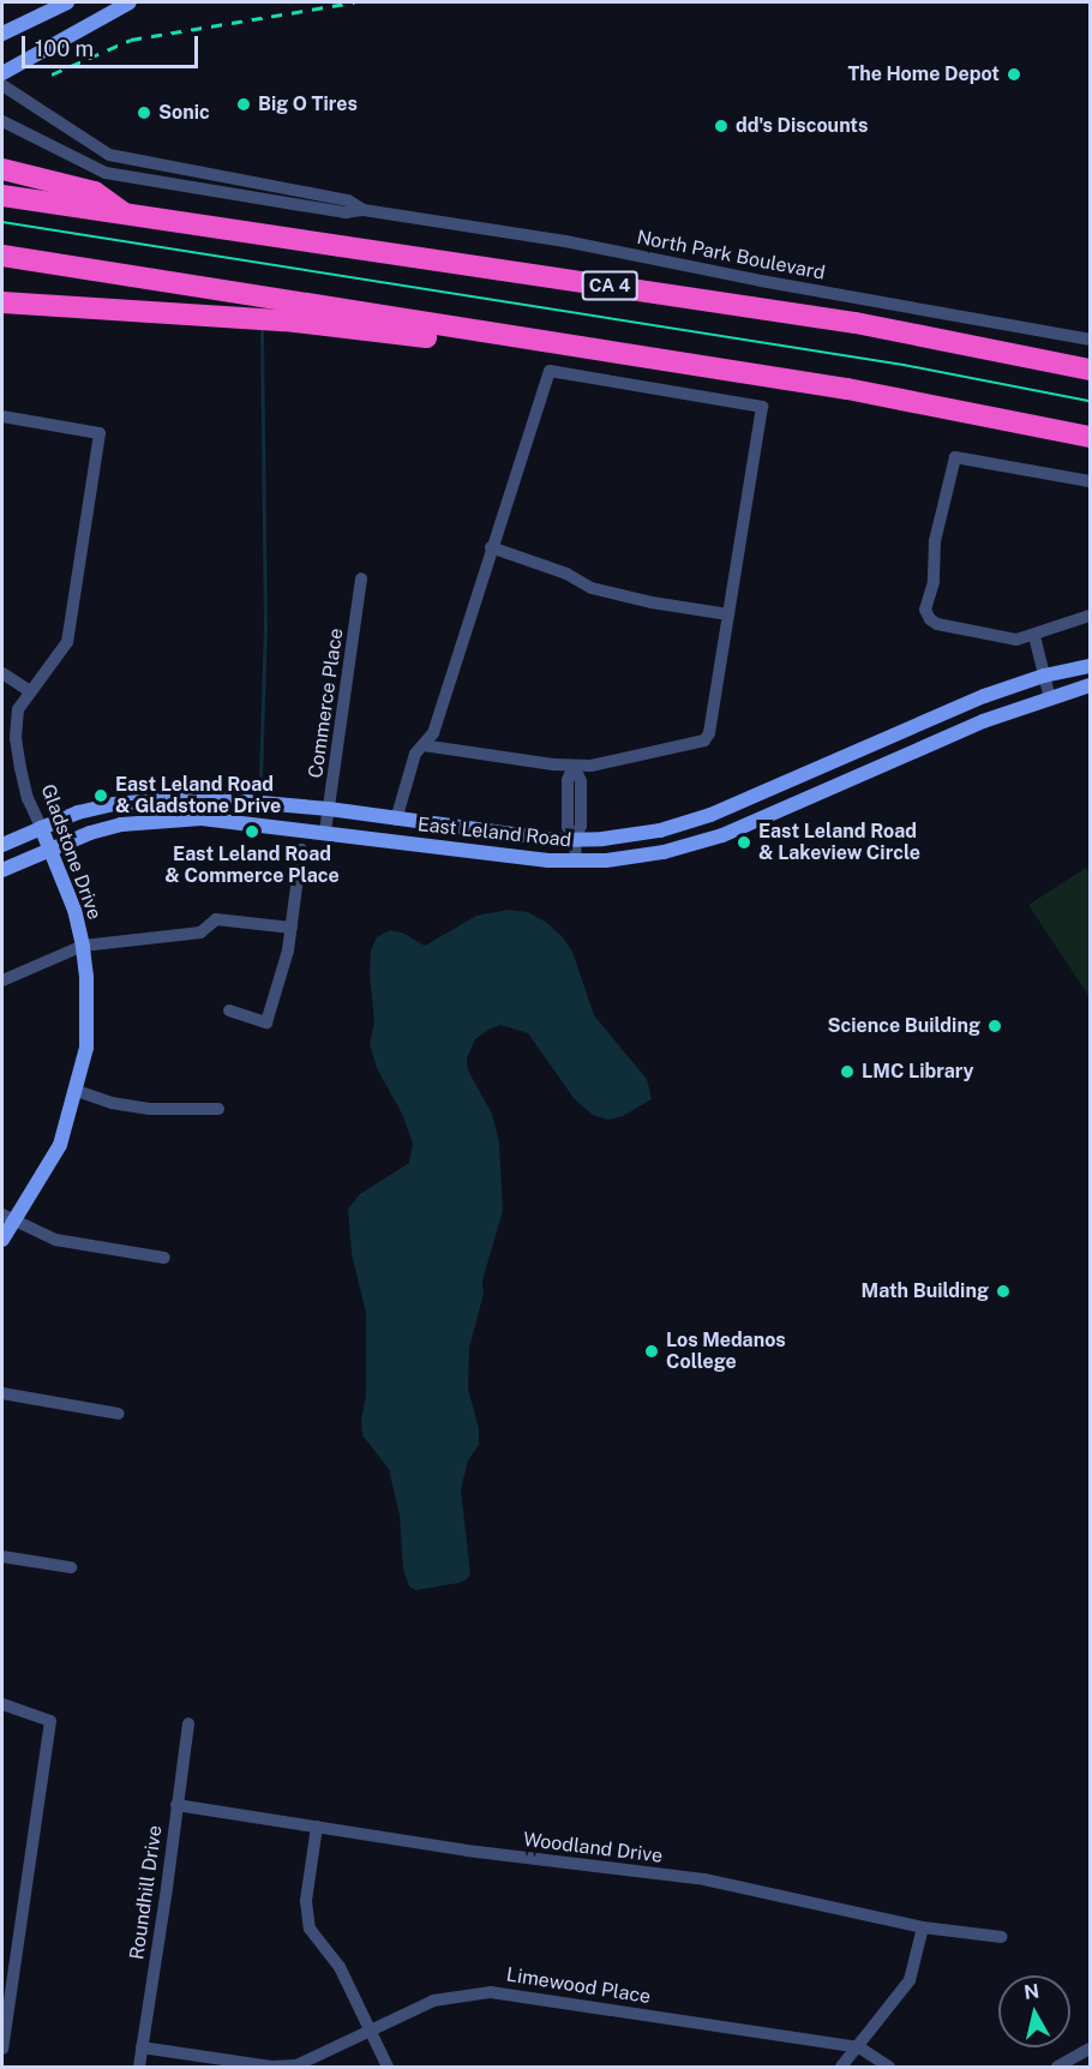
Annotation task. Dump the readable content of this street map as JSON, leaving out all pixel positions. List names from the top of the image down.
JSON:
{
  "streets": {
    "highway": ["CA 4"],
    "main road": ["East Leland Road", "Gladstone Drive"],
    "street": [
      "North Park Boulevard",
      "Commerce Place",
      "Woodland Drive",
      "Roundhill Drive",
      "Limewood Place"
    ]
  },
  "crossings": [
    ["Commerce Place", "East Leland Road"],
    ["East Leland Road", "Gladstone Drive"],
    ["Woodland Drive", "Roundhill Drive"],
    ["Roundhill Drive", "Limewood Place"]
  ],
  "places": [
    "The Home Depot",
    "Big O Tires",
    "Sonic",
    "dd's Discounts",
    "East Leland Road & Gladstone Drive",
    "East Leland Road & Commerce Place",
    "East Leland Road & Lakeview Circle",
    "Science Building",
    "LMC Library",
    "Math Building",
    "Los Medanos College"
  ],
  "scale_bar": "100 m",
  "north": "top"
}
